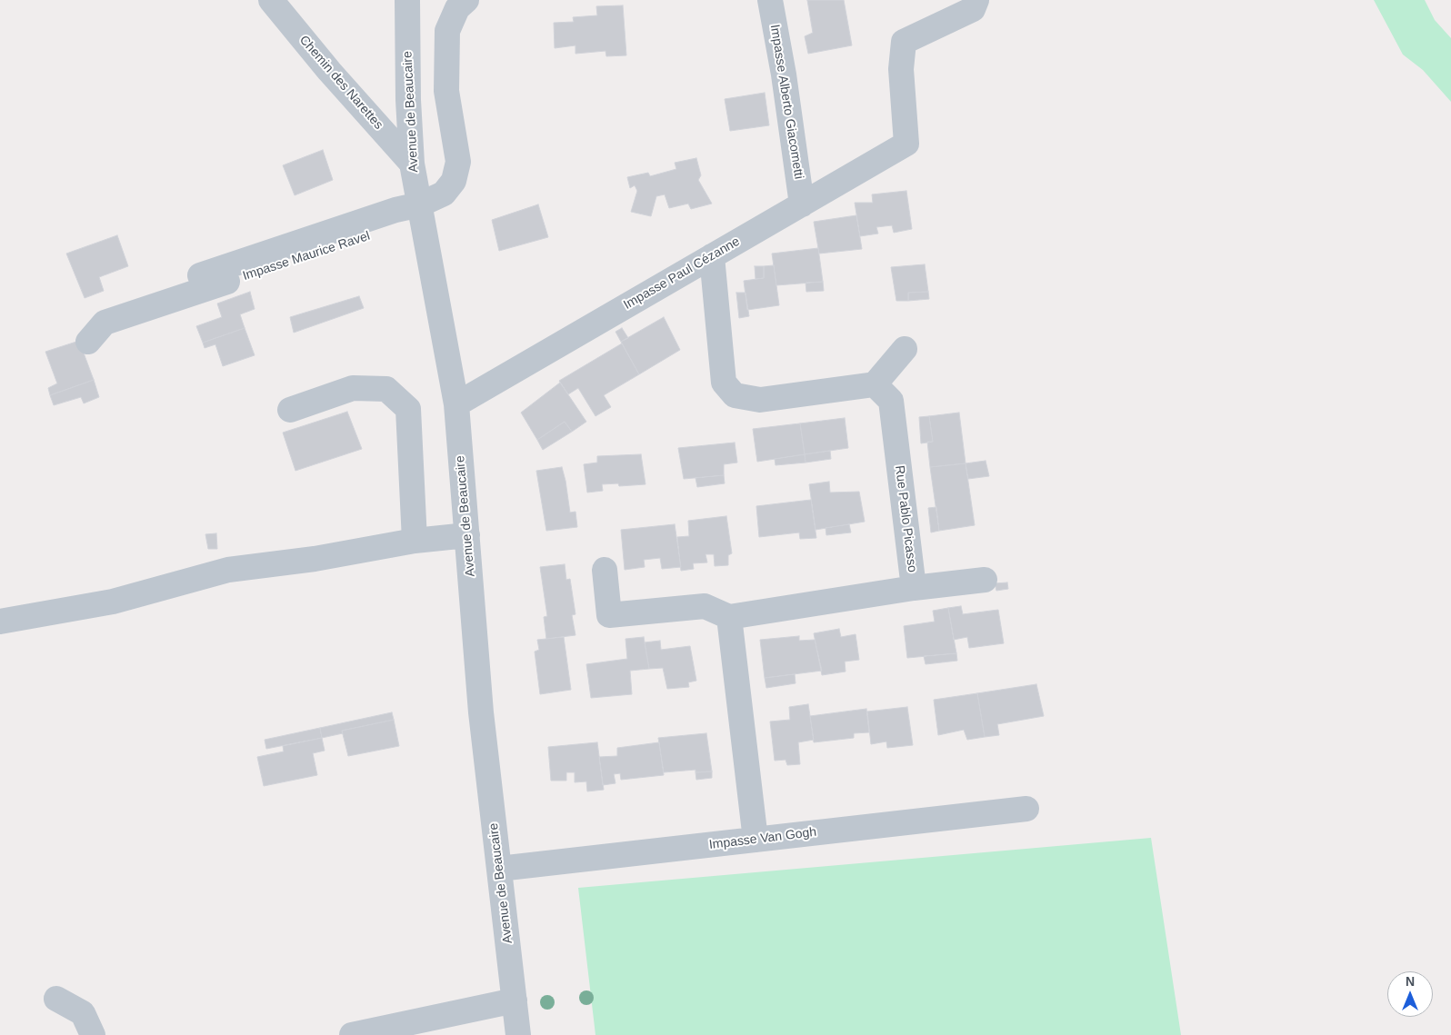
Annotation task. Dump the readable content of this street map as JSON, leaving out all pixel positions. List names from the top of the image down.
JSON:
{
  "streets": {
    "street": [
      "Chemin des Narettes",
      "Impasse Alberto Giacometti",
      "Avenue de Beaucaire",
      "Impasse Maurice Ravel",
      "Impasse Paul Cézanne",
      "Rue Pablo Picasso",
      "Impasse Van Gogh"
    ]
  },
  "crossings": [
    ["Chemin des Narettes", "Avenue de Beaucaire"],
    ["Impasse Alberto Giacometti", "Impasse Paul Cézanne"],
    ["Avenue de Beaucaire", "Impasse Maurice Ravel"],
    ["Avenue de Beaucaire", "Impasse Paul Cézanne"],
    ["Avenue de Beaucaire", "Impasse Van Gogh"]
  ],
  "north": "top"
}
